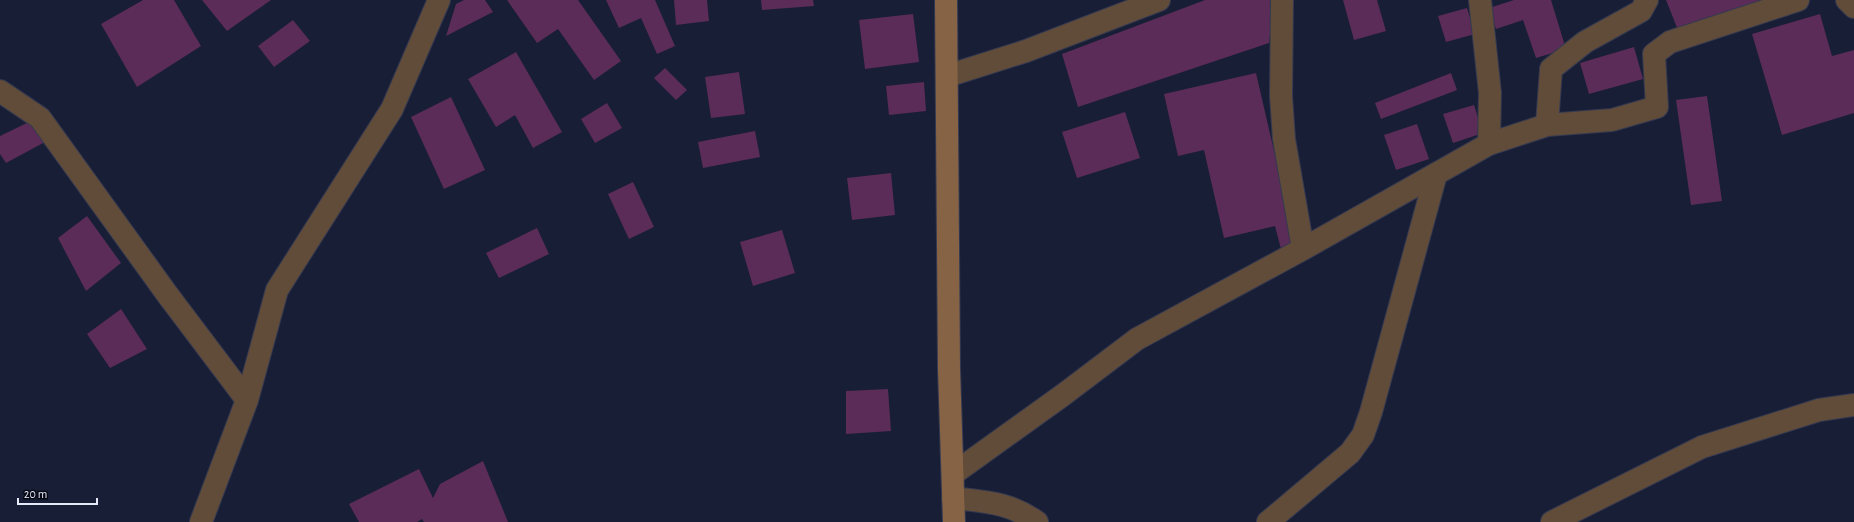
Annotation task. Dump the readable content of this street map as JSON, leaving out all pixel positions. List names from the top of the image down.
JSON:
{
  "scale_bar": "20 m"
}
